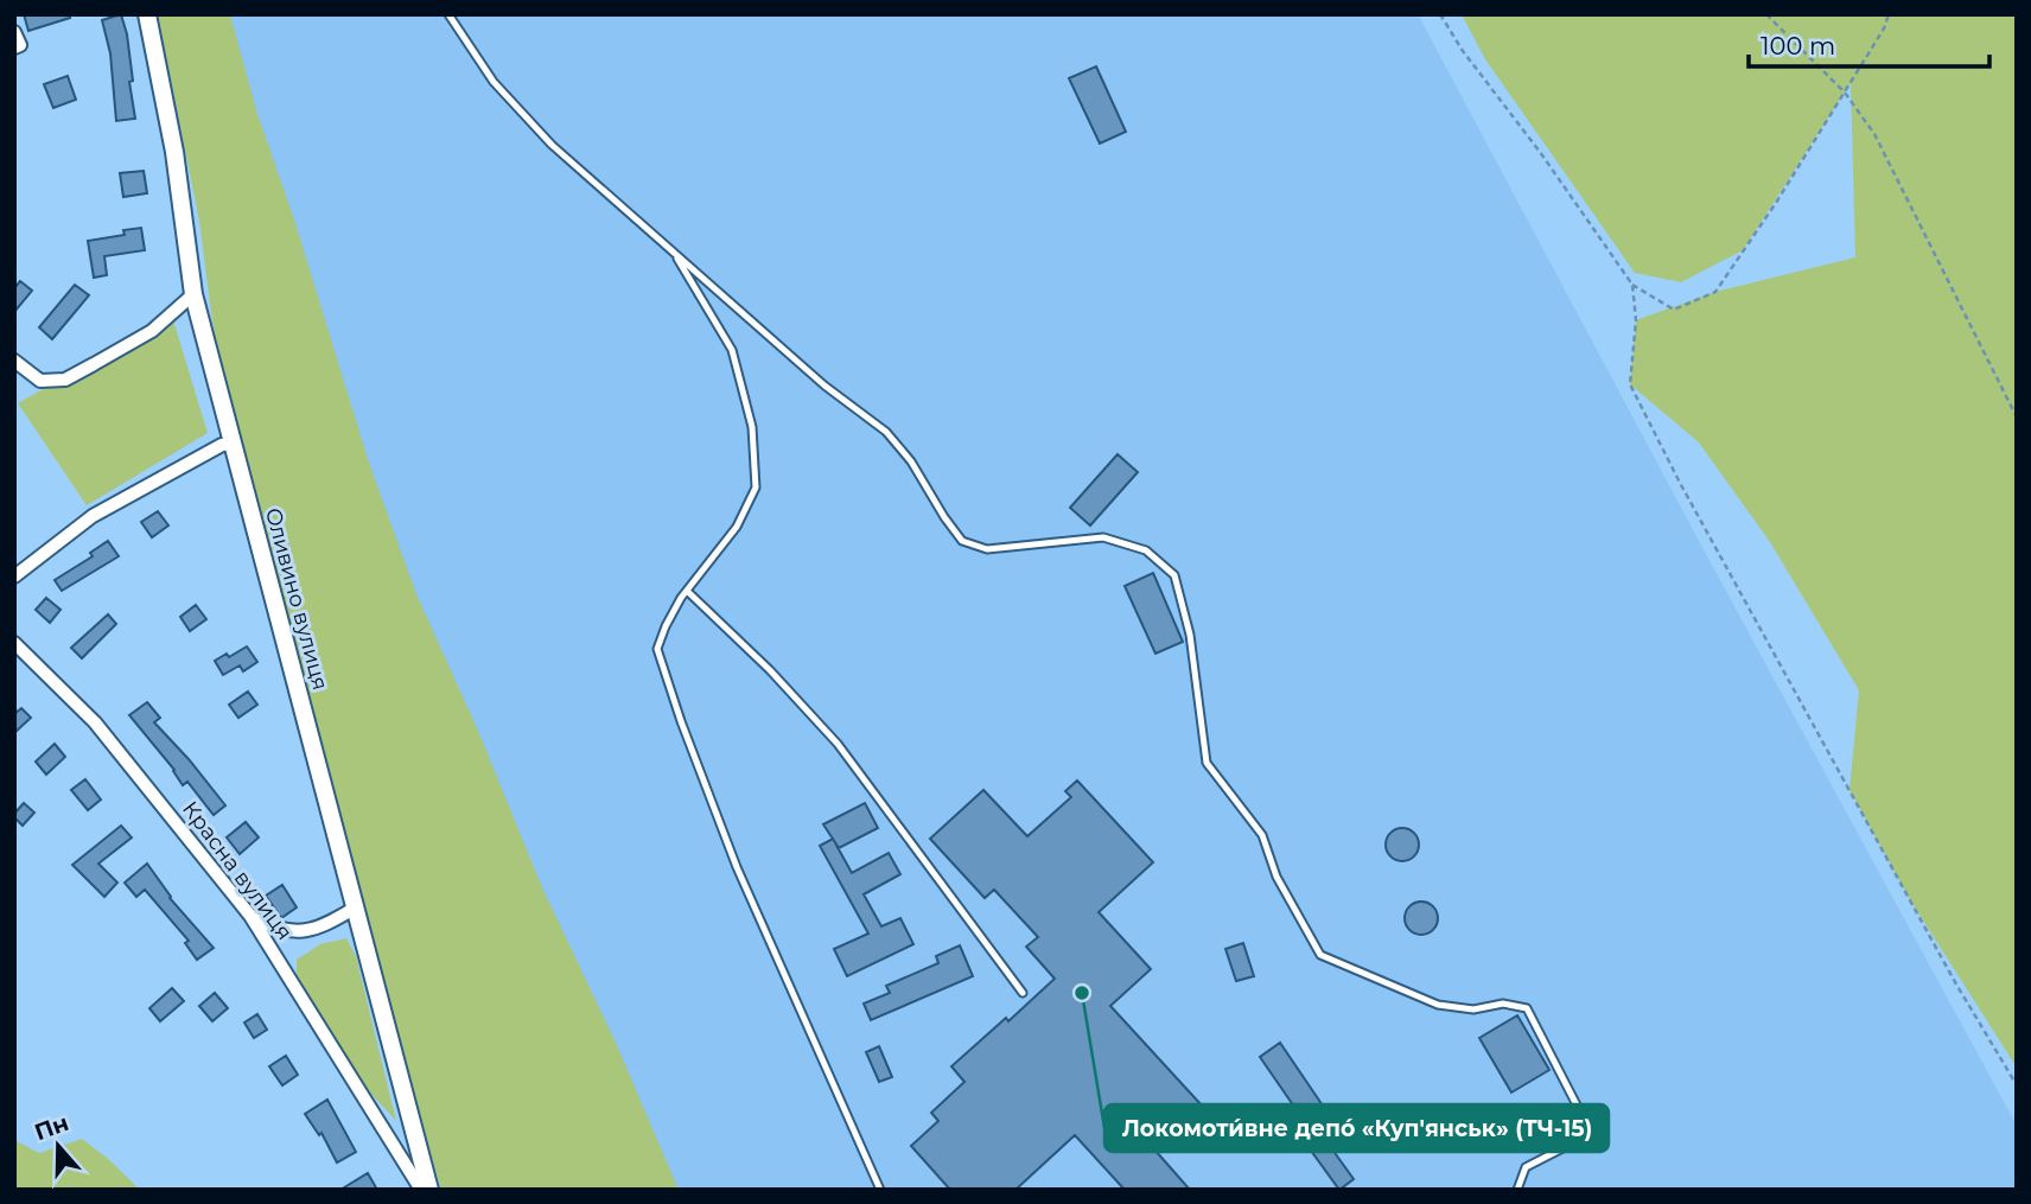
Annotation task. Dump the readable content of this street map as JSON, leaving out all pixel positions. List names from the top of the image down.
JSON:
{
  "streets": {
    "street": ["Оливино вулиця", "Красна вулиця"]
  },
  "places": ["Локомоти́вне депо́ «Куп'янськ» (ТЧ-15)"],
  "scale_bar": "100 m",
  "north": "top"
}
